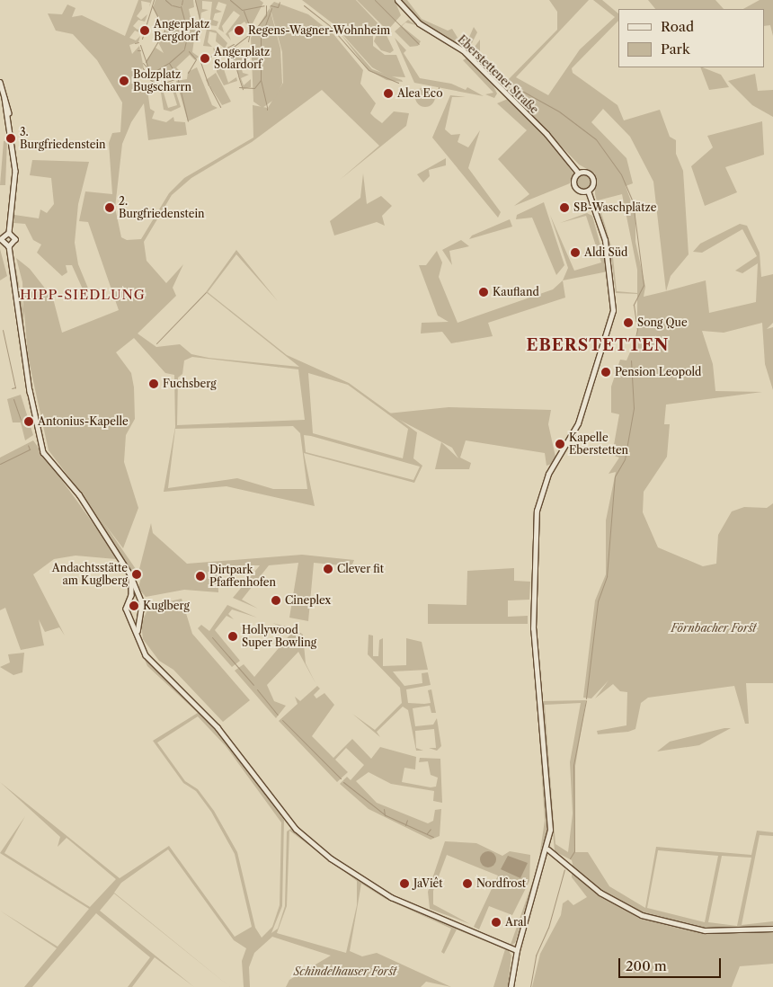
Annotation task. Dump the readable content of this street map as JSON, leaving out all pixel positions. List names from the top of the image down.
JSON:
{
  "streets": {
    "main road": ["Eberstettener Straße"]
  },
  "districts": ["HIPP-SIEDLUNG", "EBERSTETTEN"],
  "parks": ["Förnbacher Forst", "Schindelhauser Forst"],
  "places": [
    "Angerplatz Bergdorf",
    "Regens-Wagner-Wohnheim",
    "Angerplatz Solardorf",
    "Bolzplatz Bugscharrn",
    "Alea Eco",
    "3. Burgfriedenstein",
    "2. Burgfriedenstein",
    "SB-Waschplätze",
    "Aldi Süd",
    "Kaufland",
    "Song Que",
    "Pension Leopold",
    "Fuchsberg",
    "Antonius-Kapelle",
    "Kapelle Eberstetten",
    "Clever fit",
    "Andachtsstätte am Kuglberg",
    "Dirtpark Pfaffenhofen",
    "Cineplex",
    "Kuglberg",
    "Hollywood Super Bowling",
    "JaViêt",
    "Nordfrost",
    "Aral"
  ],
  "legend": ["Road", "Park"],
  "scale_bar": "200 m"
}
